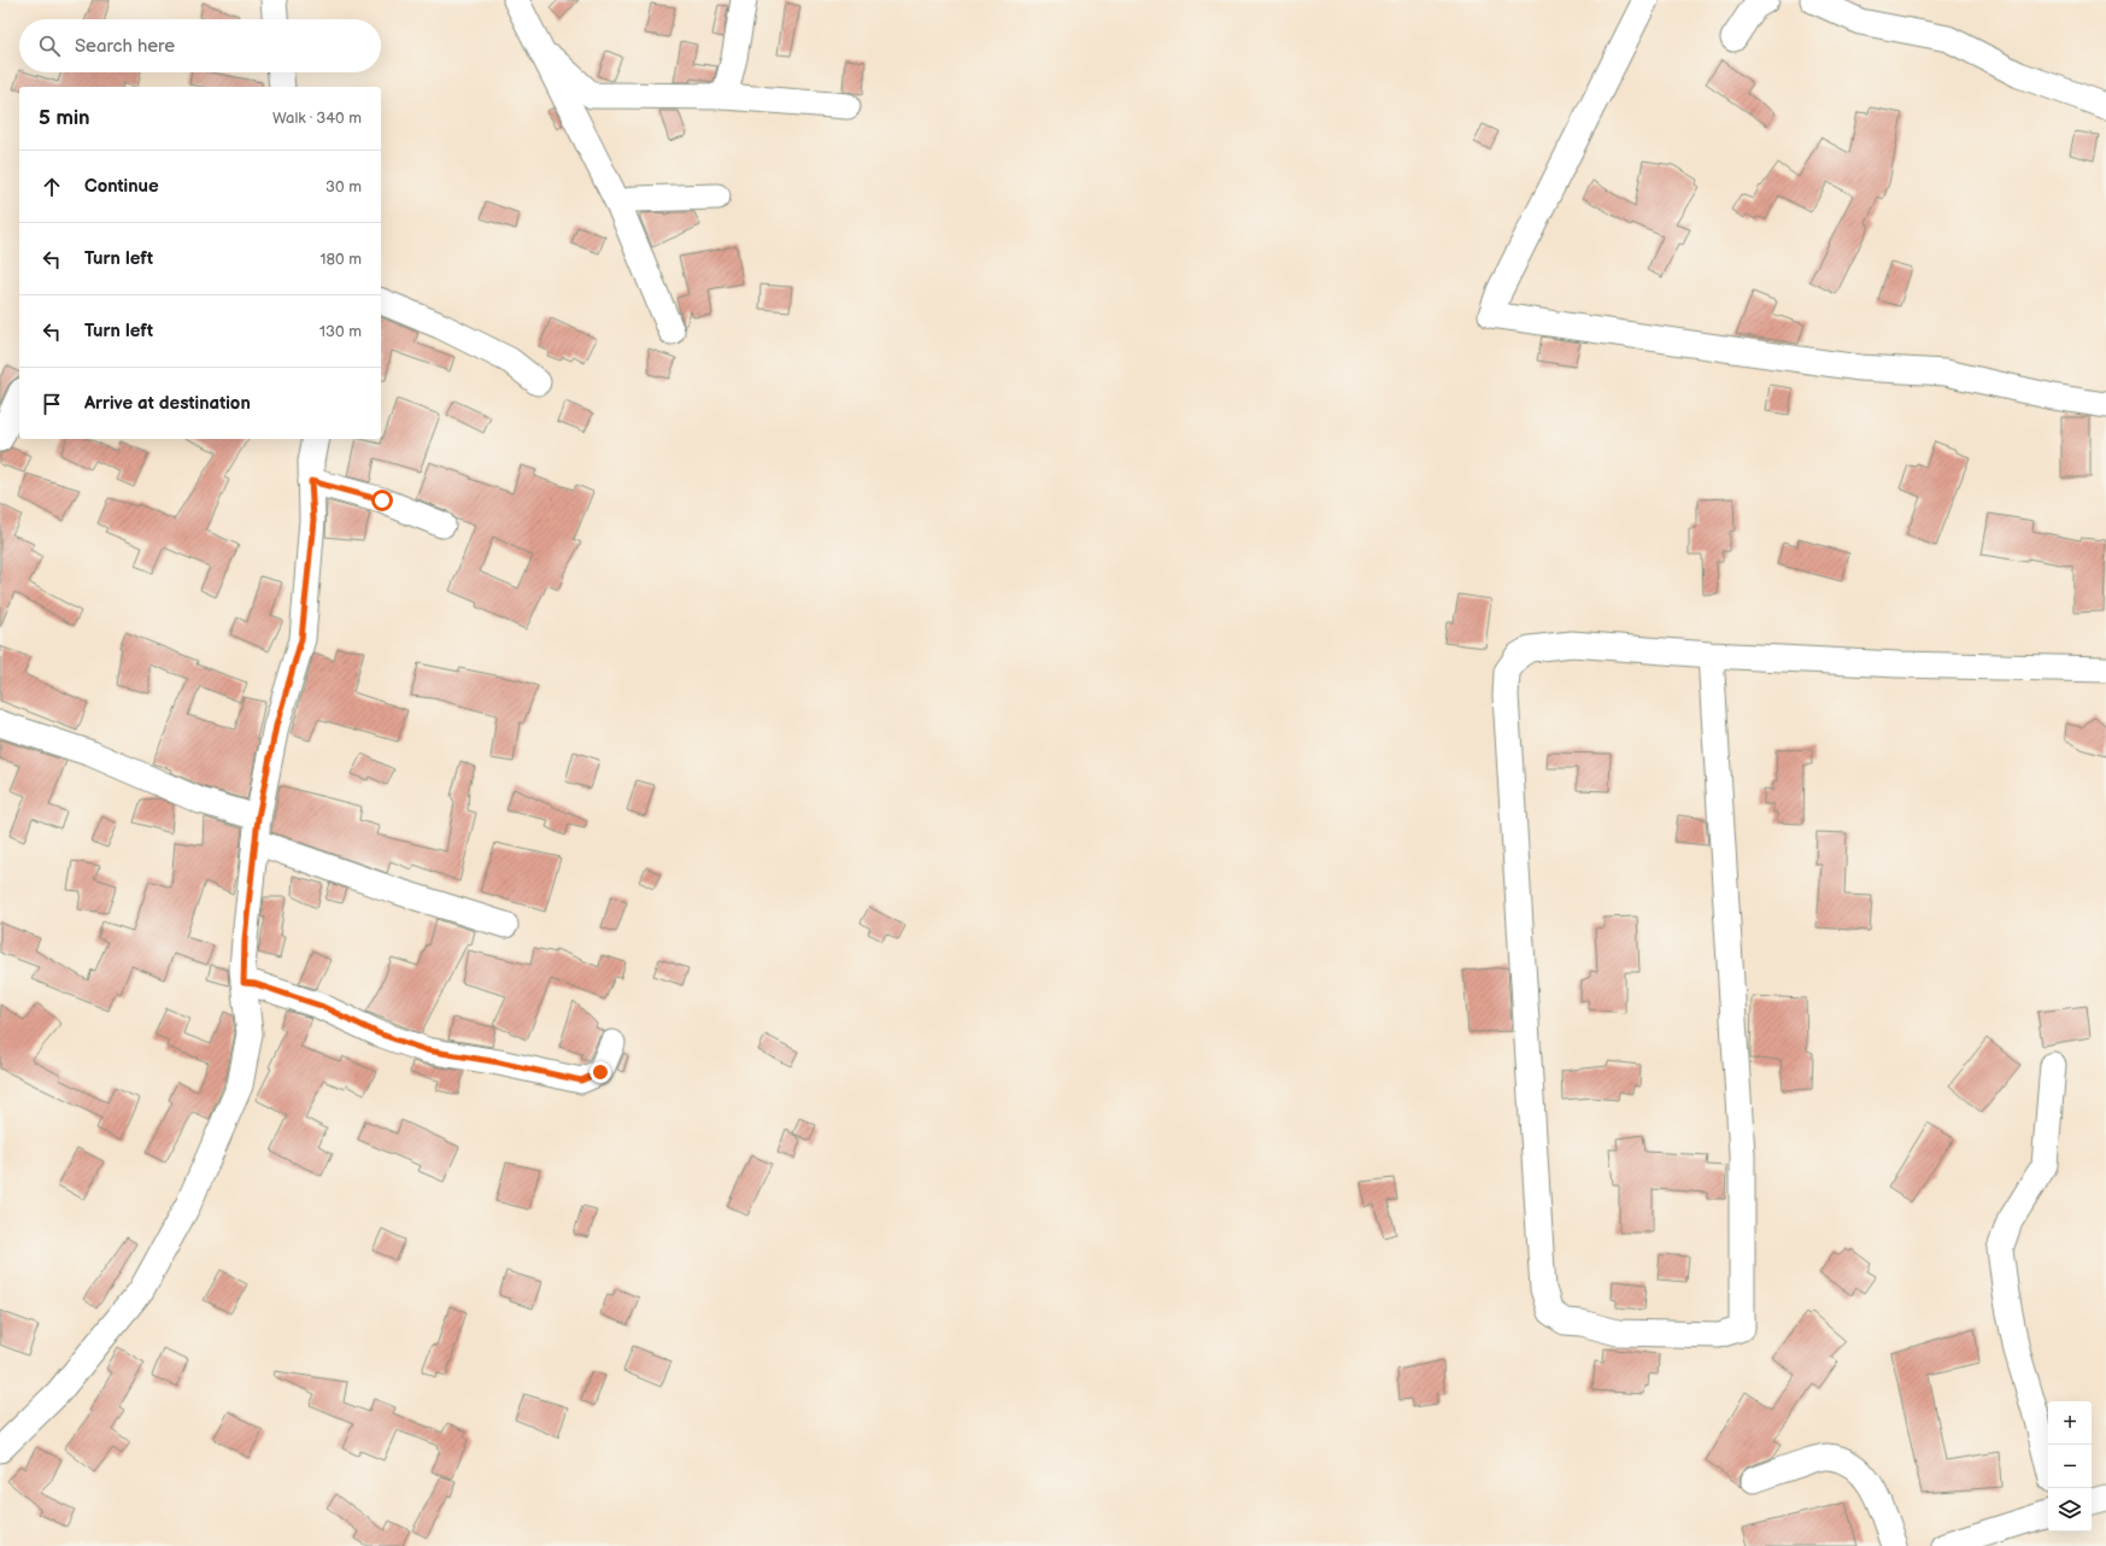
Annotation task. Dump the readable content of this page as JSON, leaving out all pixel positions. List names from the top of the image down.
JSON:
{
  "page": {
    "search": "Search here",
    "heading": ["5 min", "Walk · 340 m"],
    "list": [
      ["Continue", "30 m"],
      ["Turn left", "180 m"],
      ["Turn left", "130 m"],
      "Arrive at destination"
    ],
    "map_buttons": ["+", "−"]
  }
}
